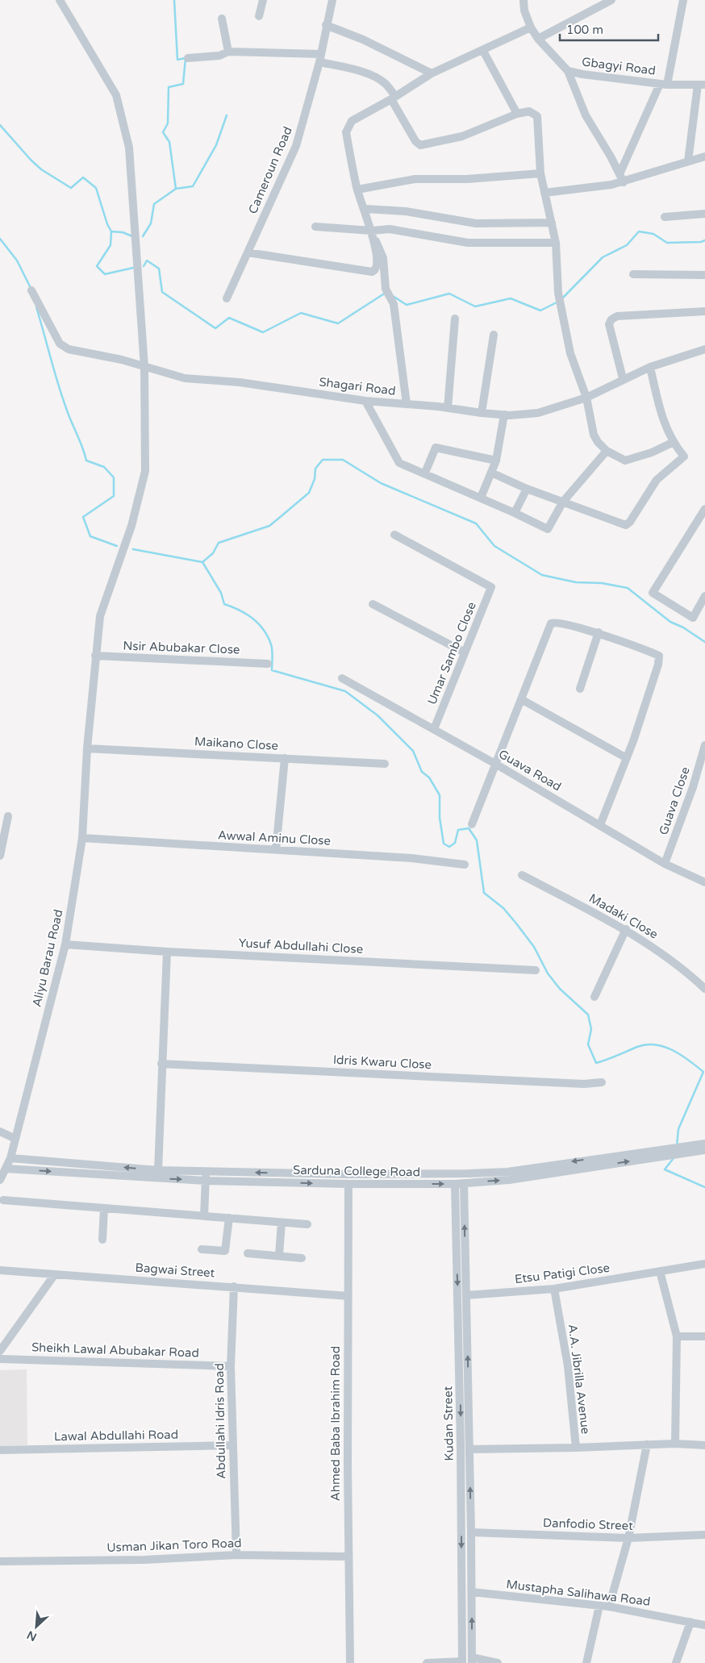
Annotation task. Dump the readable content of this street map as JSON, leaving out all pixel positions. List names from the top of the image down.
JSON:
{
  "streets": {
    "street": [
      "Gbagyi Road",
      "Cameroun Road",
      "Shagari Road",
      "Nsir Abubakar Close",
      "Umar Sambo Close",
      "Maikano Close",
      "Guava Road",
      "Guava Close",
      "Awwal Aminu Close",
      "Madaki Close",
      "Yusuf Abdullahi Close",
      "Aliyu Barau Road",
      "Idris Kwaru Close",
      "Sarduna College Road",
      "Bagwai Street",
      "Etsu Patigi Close",
      "Sheikh Lawal Abubakar Road",
      "A.A. Jibrilla Avenue",
      "Abdullahi Idris Road",
      "Ahmed Baba Ibrahim Road",
      "Kudan Street",
      "Lawal Abdullahi Road",
      "Danfodio Street",
      "Usman Jikan Toro Road",
      "Mustapha Salihawa Road"
    ]
  },
  "crossings": [
    ["Shagari Road", "Aliyu Barau Road"],
    ["Nsir Abubakar Close", "Aliyu Barau Road"],
    ["Umar Sambo Close", "Guava Road"],
    ["Maikano Close", "Aliyu Barau Road"],
    ["Guava Road", "Guava Close"],
    ["Awwal Aminu Close", "Aliyu Barau Road"],
    ["Yusuf Abdullahi Close", "Aliyu Barau Road"],
    ["Aliyu Barau Road", "Sarduna College Road"],
    ["Sarduna College Road", "Ahmed Baba Ibrahim Road"],
    ["Sarduna College Road", "Kudan Street"],
    ["Bagwai Street", "Abdullahi Idris Road"],
    ["Bagwai Street", "Ahmed Baba Ibrahim Road"],
    ["Etsu Patigi Close", "A.A. Jibrilla Avenue"],
    ["Sheikh Lawal Abubakar Road", "Abdullahi Idris Road"],
    ["Abdullahi Idris Road", "Lawal Abdullahi Road"],
    ["Abdullahi Idris Road", "Usman Jikan Toro Road"],
    ["Ahmed Baba Ibrahim Road", "Usman Jikan Toro Road"]
  ],
  "scale_bar": "100 m",
  "north": "bottom left"
}
